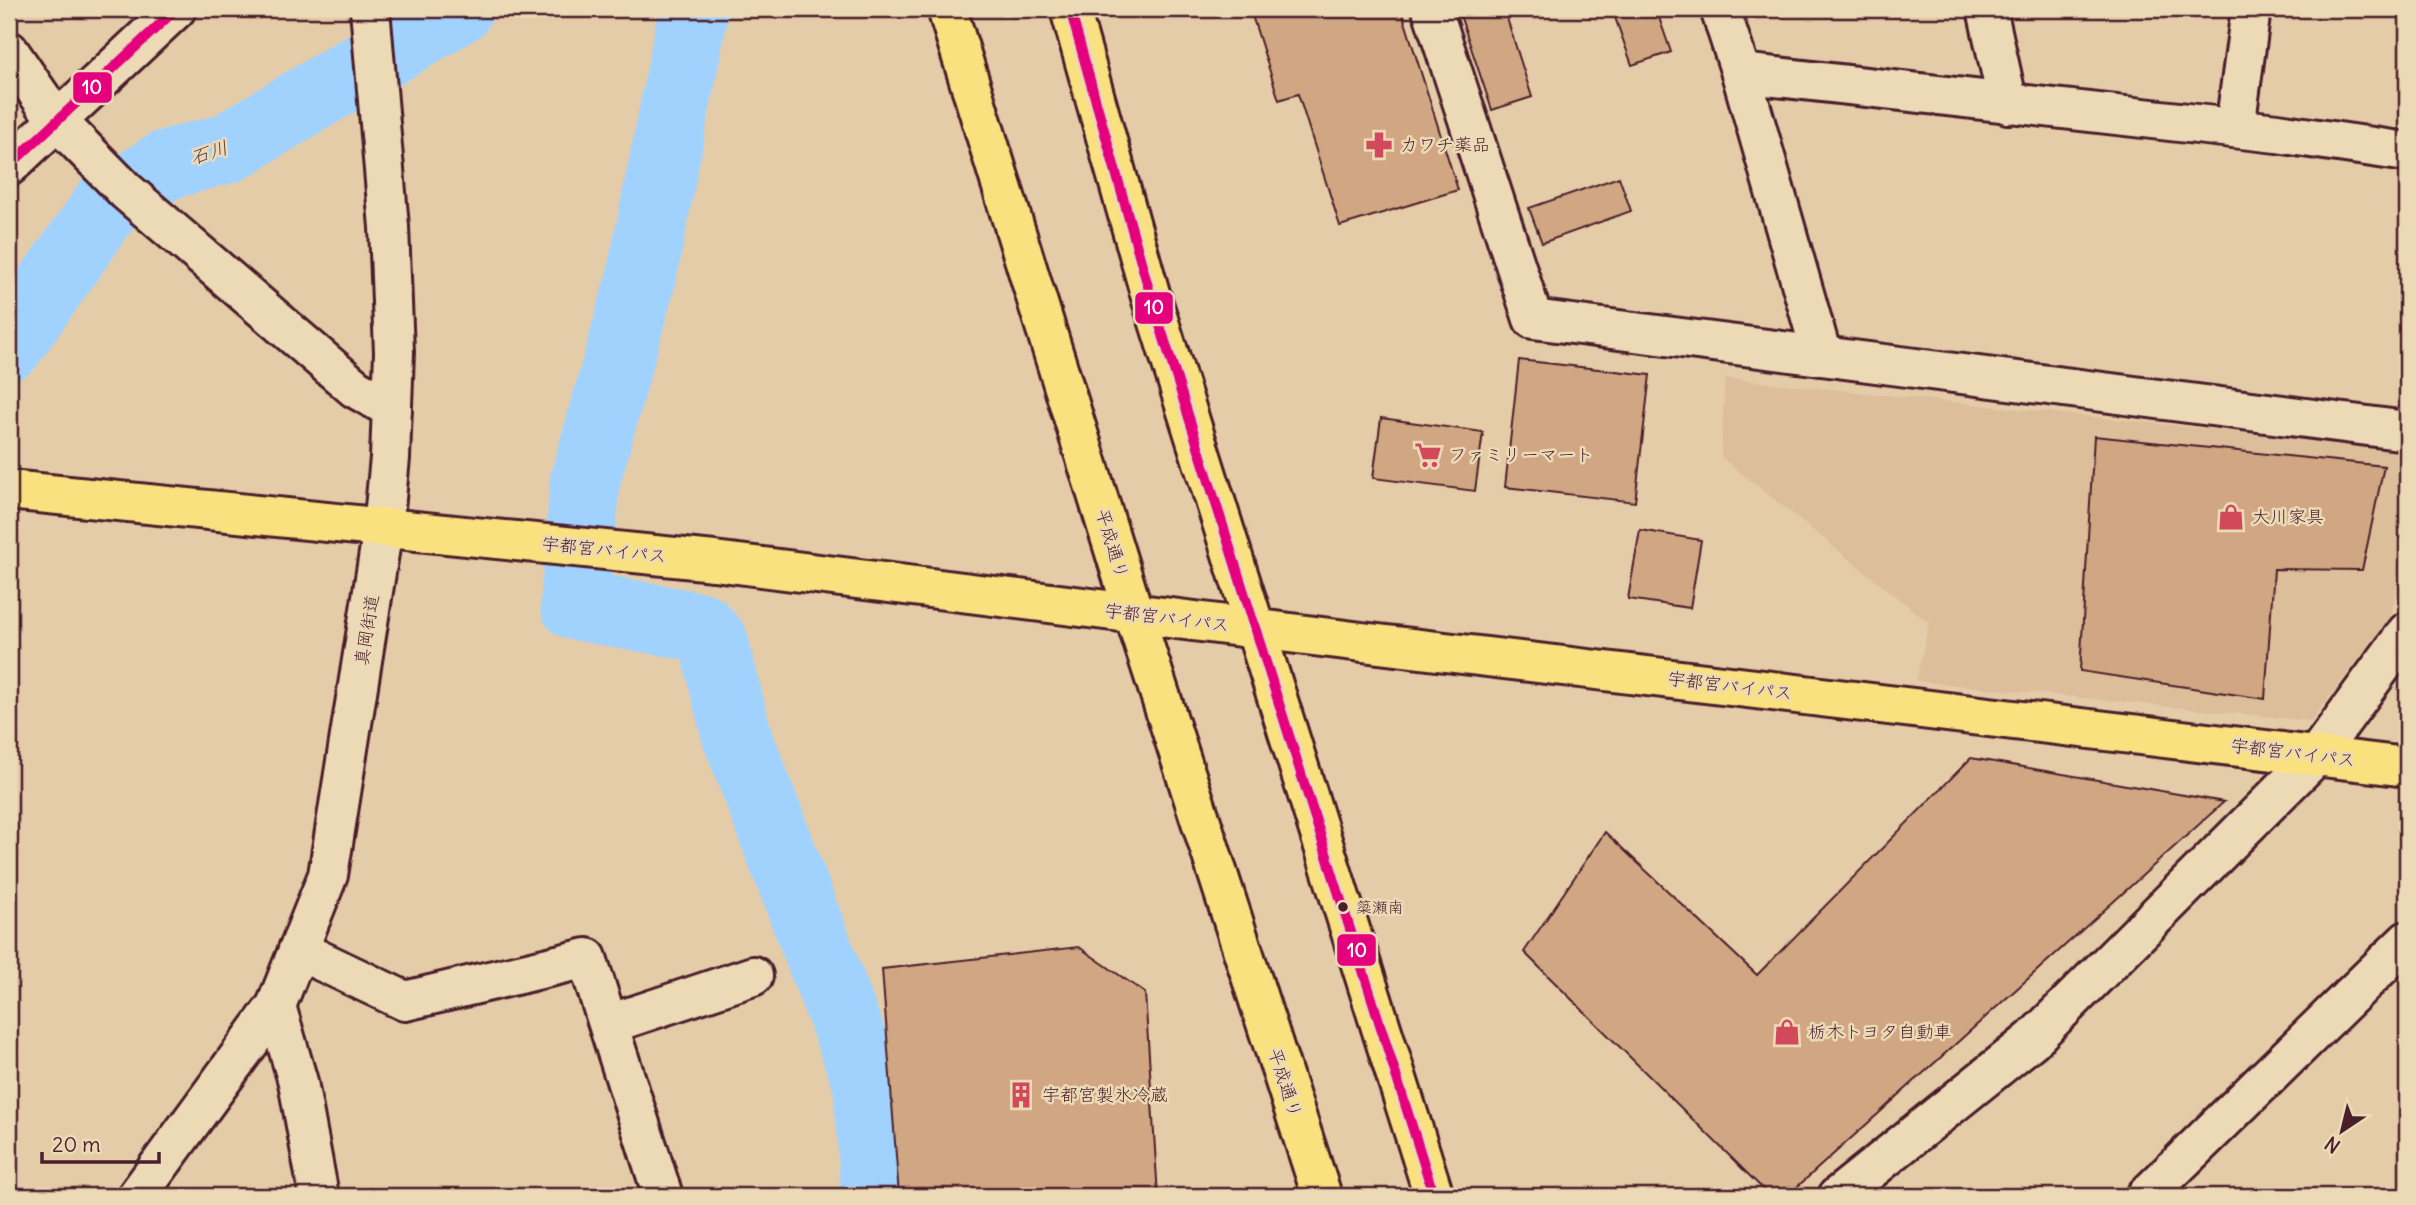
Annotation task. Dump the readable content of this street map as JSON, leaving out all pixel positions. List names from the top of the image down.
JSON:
{
  "streets": {
    "main road": ["平成通り", "宇都宮バイパス"],
    "street": ["真岡街道"]
  },
  "crossings": [
    ["平成通り", "宇都宮バイパス"],
    ["宇都宮バイパス", "真岡街道"]
  ],
  "water": ["石川"],
  "places": {
    "pharmacy": ["カワチ薬品"],
    "supermarket": ["ファミリーマート"],
    "shop": ["大川家具", "栃木トヨタ自動車"],
    "other": ["簗瀬南"],
    "building": ["宇都宮製氷冷蔵"]
  },
  "lines": ["transit line 10"],
  "scale_bar": "20 m",
  "north": "bottom left"
}
